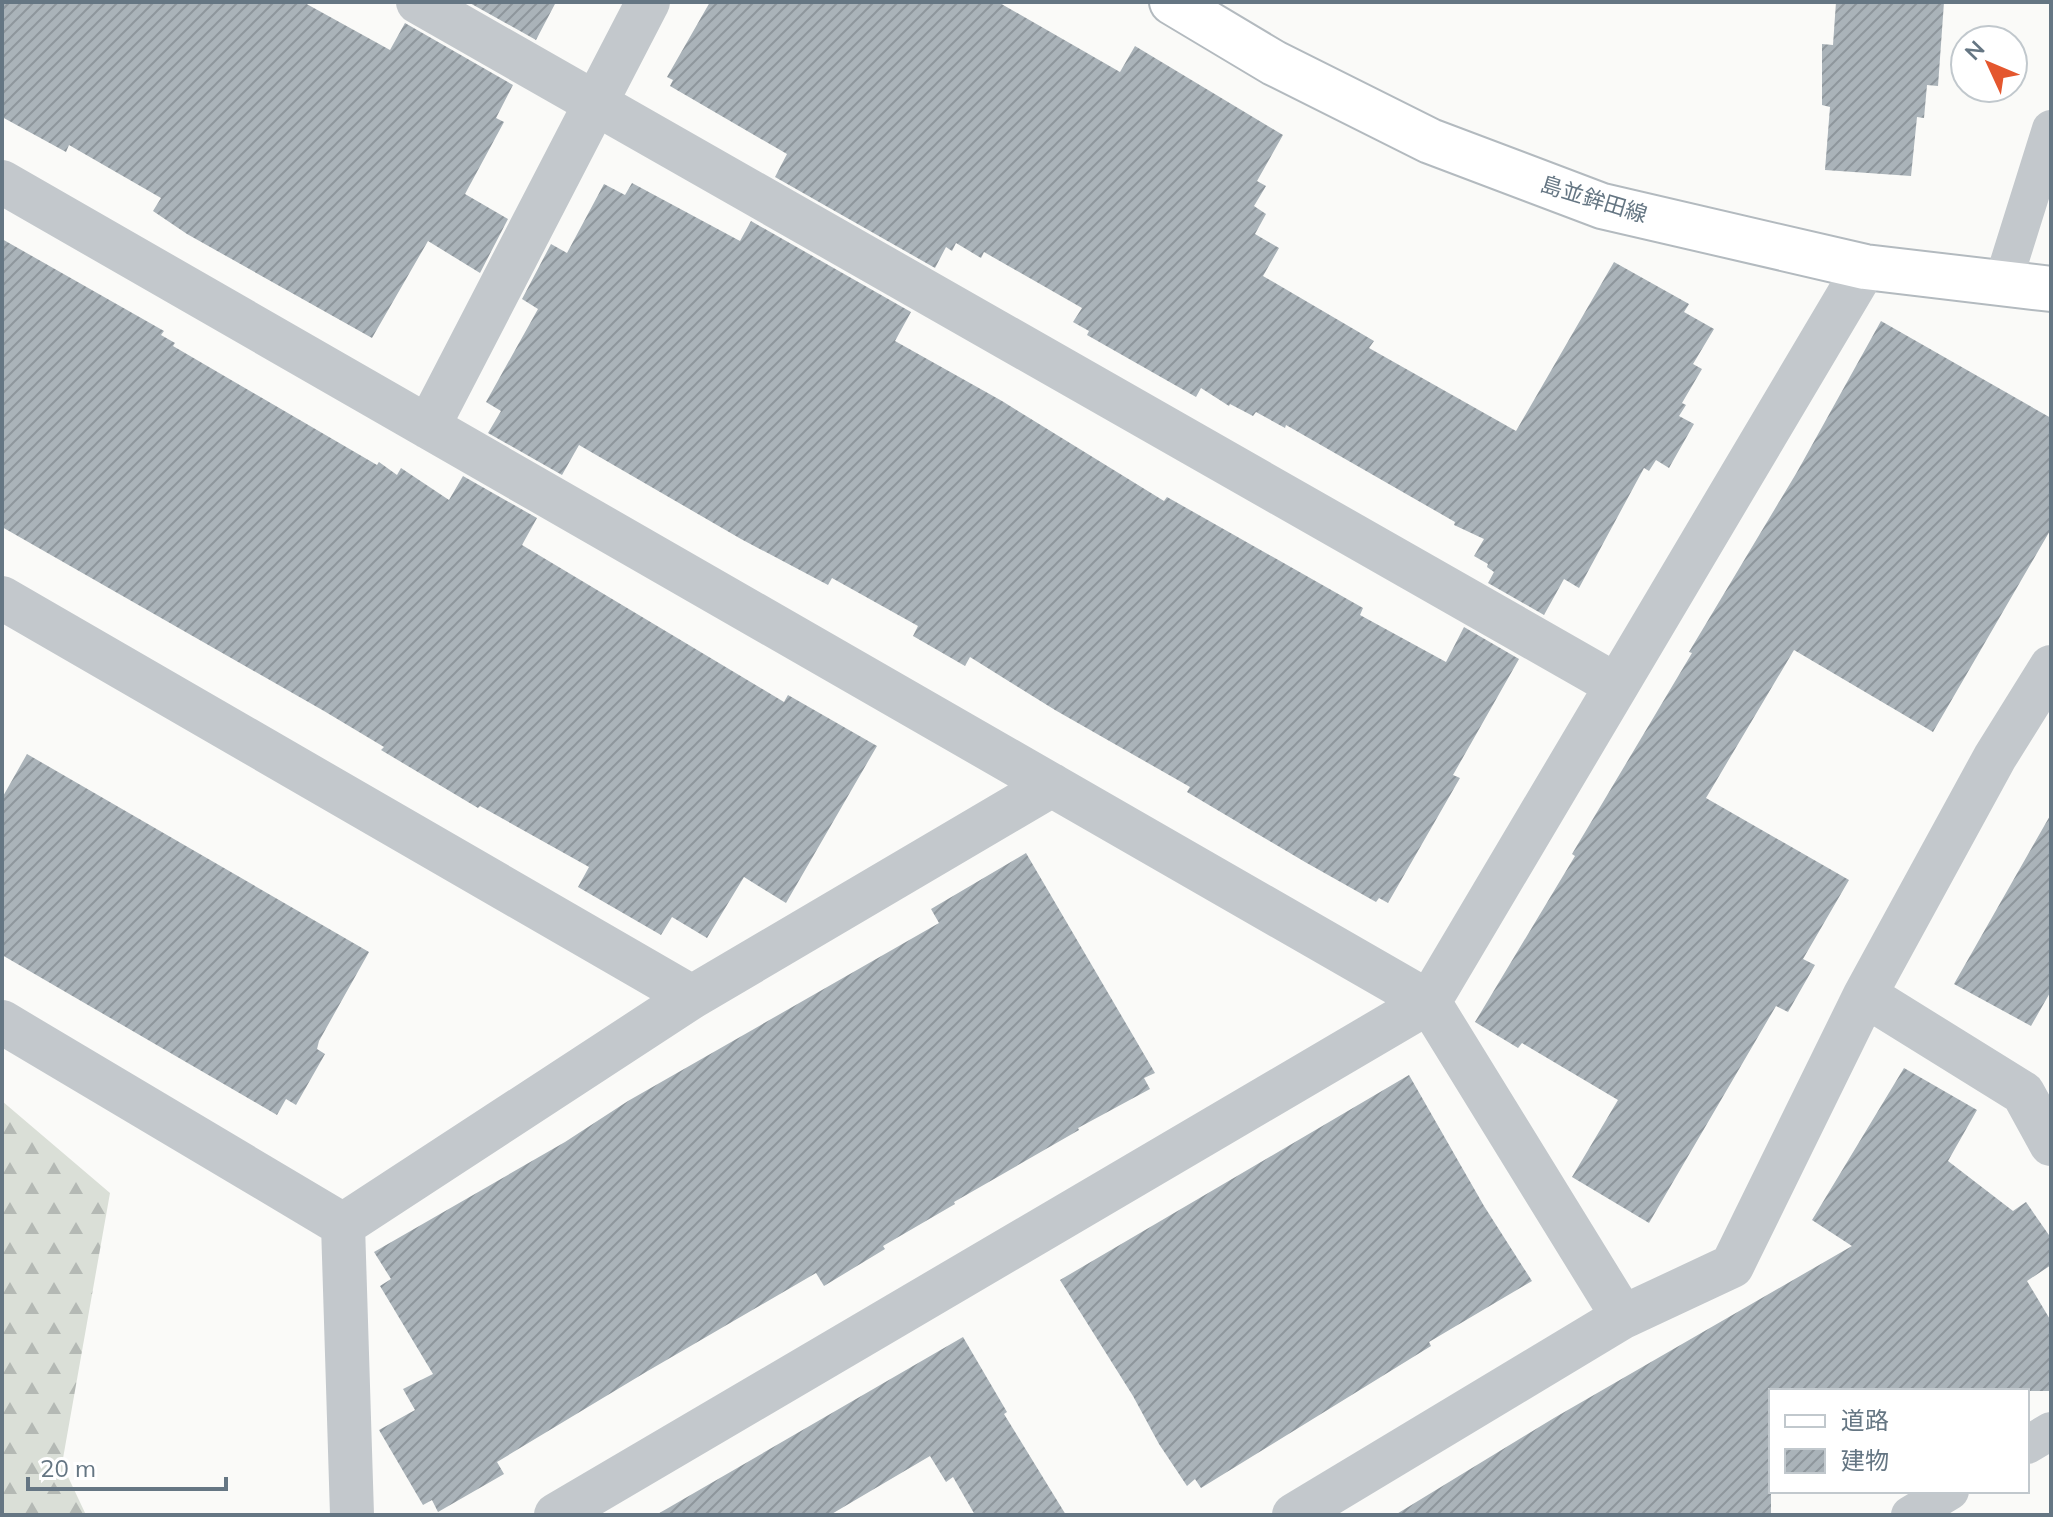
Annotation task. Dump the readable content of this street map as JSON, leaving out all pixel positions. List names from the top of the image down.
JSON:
{
  "streets": {
    "main road": ["島並鉾田線"]
  },
  "legend": ["道路", "建物"],
  "scale_bar": "20 m",
  "north": "top left"
}
